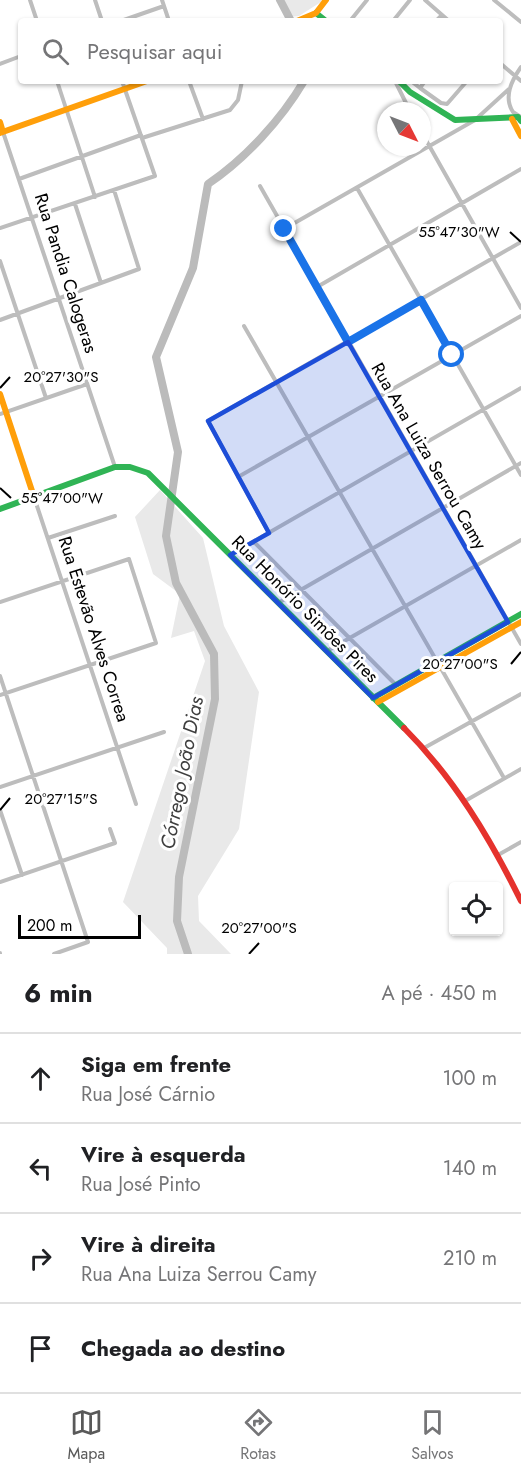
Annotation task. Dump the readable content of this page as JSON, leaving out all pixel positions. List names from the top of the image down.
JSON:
{
  "streets": {
    "main road": ["Rua Pandia Calogeras", "Rua Honório Simões Pires", "Rua Estevão Alves Correa"],
    "street": ["Rua Ana Luiza Serrou Camy"]
  },
  "crossings": [
    ["Rua Pandia Calogeras", "Rua Honório Simões Pires"],
    ["Rua Honório Simões Pires", "Rua Estevão Alves Correa"]
  ],
  "water": ["Córrego João Dias"],
  "scale_bar": "200 m",
  "north": "bottom right",
  "page": {
    "search": "Pesquisar aqui",
    "scale": "200 m",
    "heading": ["6 min", "A pé · 450 m"],
    "list": [
      ["Siga em frente", "Rua José Cárnio", "100 m"],
      ["Vire à esquerda", "Rua José Pinto", "140 m"],
      ["Vire à direita", "Rua Ana Luiza Serrou Camy", "210 m"],
      "Chegada ao destino"
    ],
    "nav": ["Mapa", "Rotas", "Salvos"]
  },
  "coordinates": [
    "55°47'30\"W",
    "20°27'30\"S",
    "55°47'00\"W",
    "20°27'00\"S",
    "20°27'15\"S"
  ]
}
